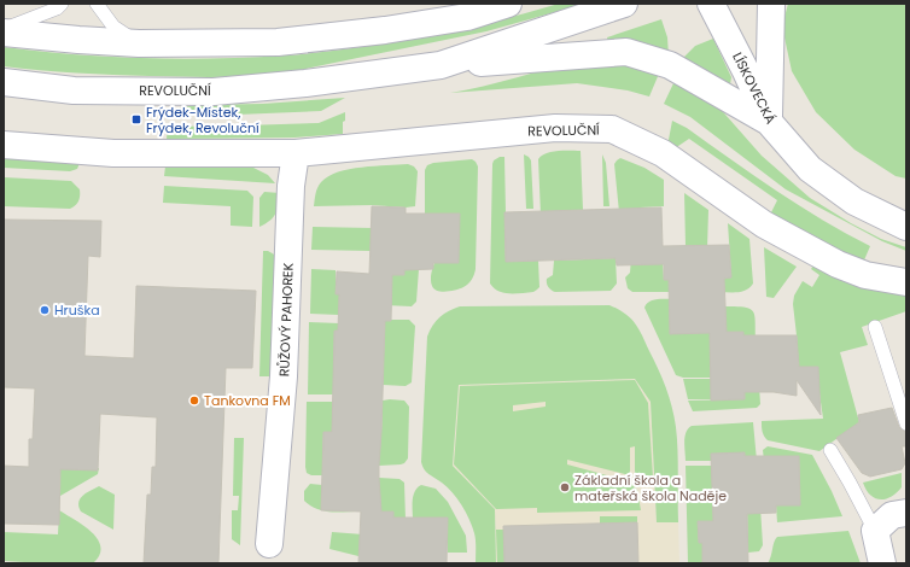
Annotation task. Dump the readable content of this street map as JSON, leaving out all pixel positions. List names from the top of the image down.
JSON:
{
  "streets": {
    "main road": ["LÍSKOVECKÁ", "REVOLUČNÍ", "RŮŽOVÝ PAHOREK"]
  },
  "crossings": [
    ["REVOLUČNÍ", "RŮŽOVÝ PAHOREK"]
  ],
  "places": {
    "transit": ["Frýdek-Místek, Frýdek, Revoluční"],
    "other": ["Hruška", "Tankovna FM", "Základní škola a mateřská škola Naděje"]
  }
}
